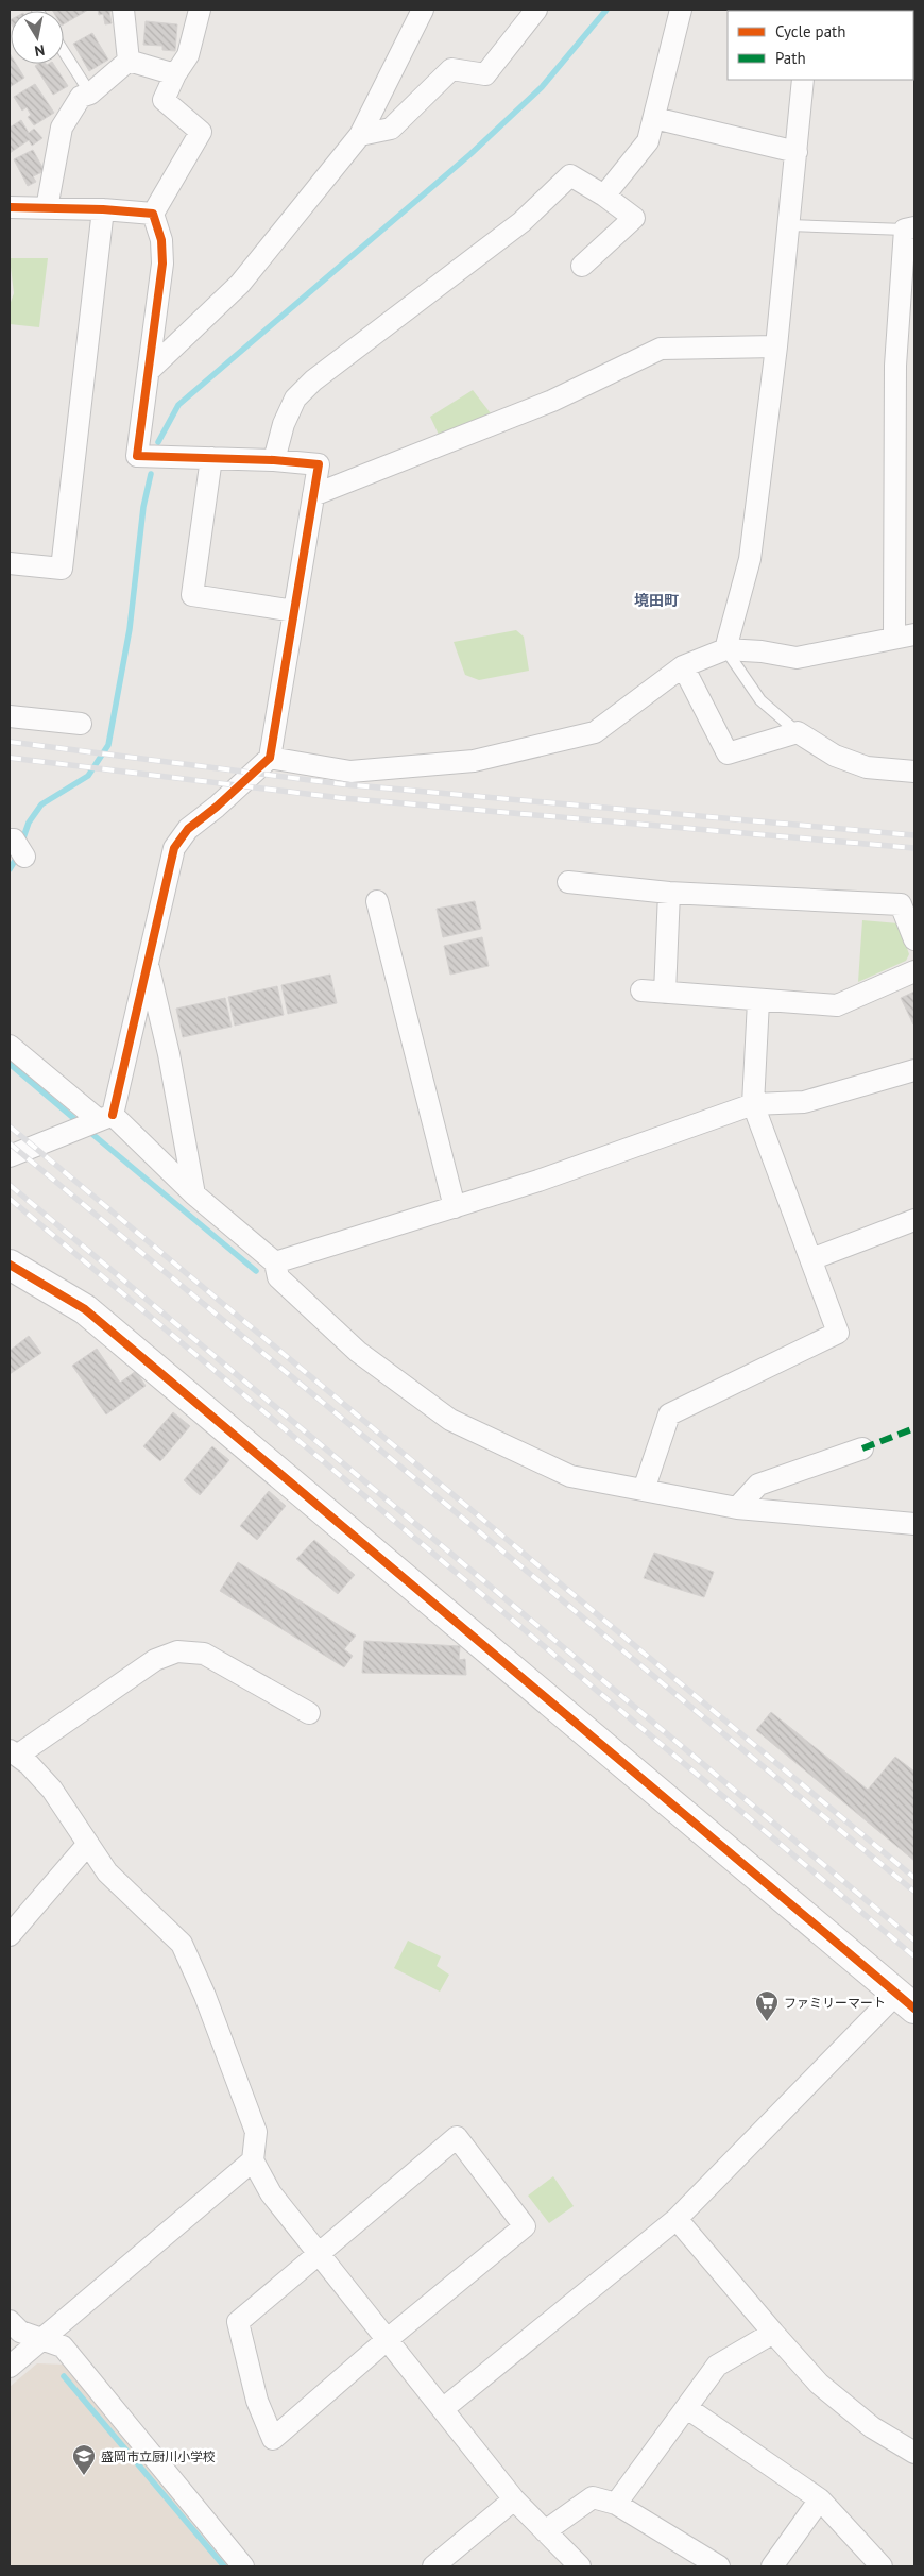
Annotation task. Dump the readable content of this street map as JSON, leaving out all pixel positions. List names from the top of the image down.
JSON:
{
  "districts": ["境田町"],
  "places": {
    "supermarket": ["ファミリーマート"],
    "school or university": ["盛岡市立厨川小学校"]
  },
  "legend": ["Cycle path", "Path"],
  "north": "bottom"
}
